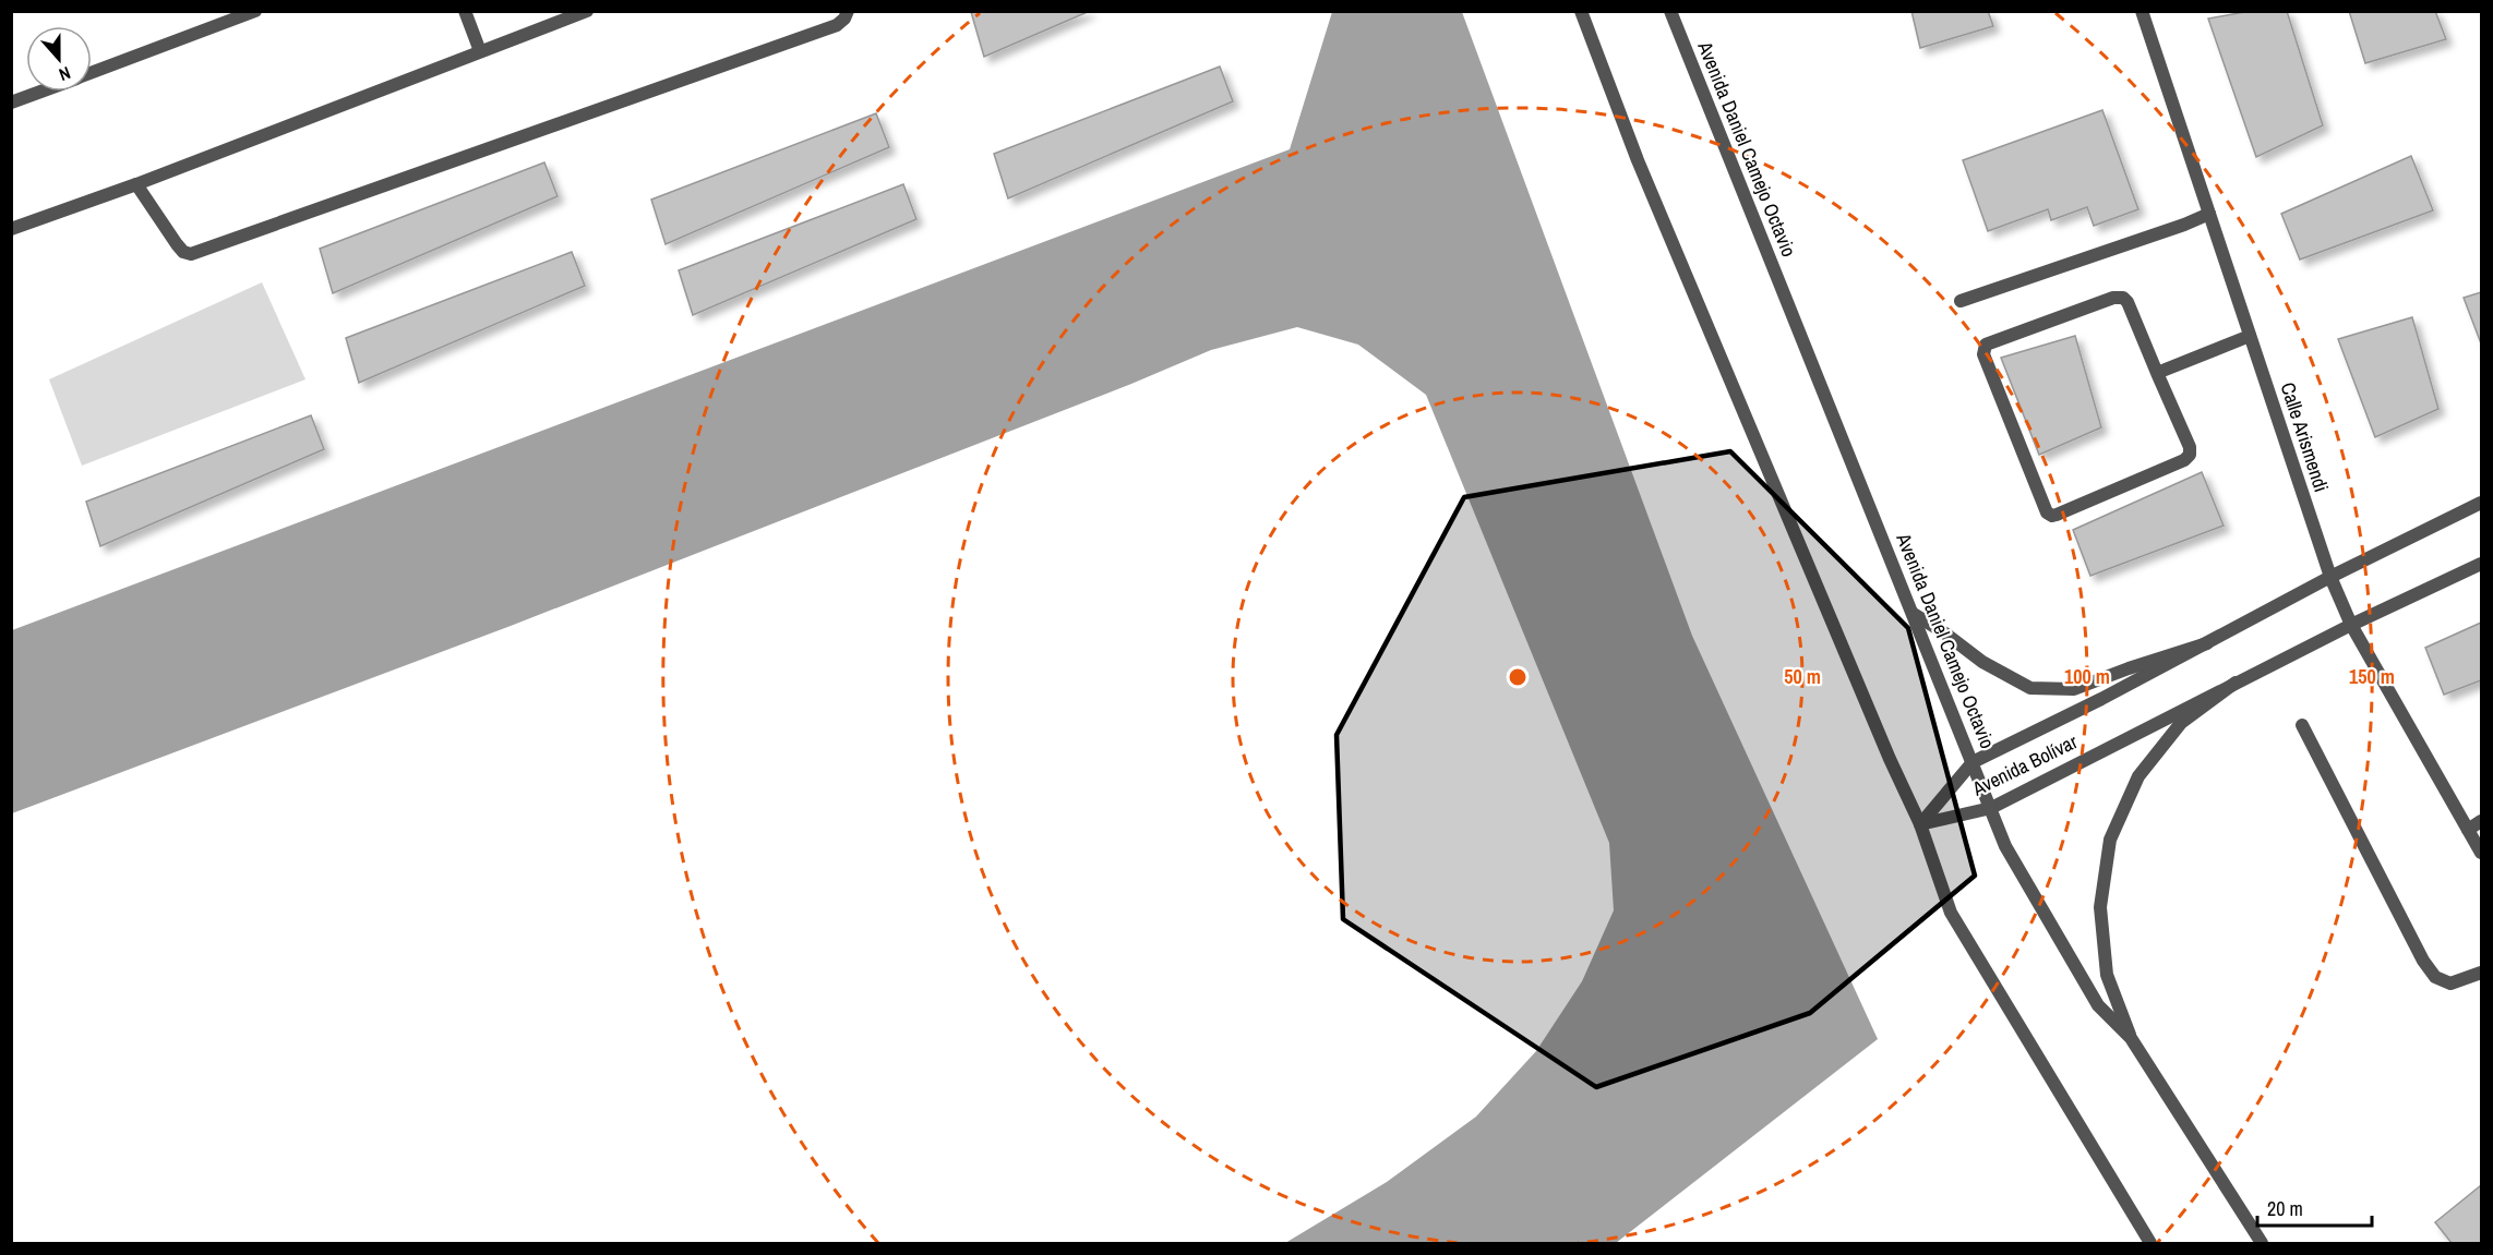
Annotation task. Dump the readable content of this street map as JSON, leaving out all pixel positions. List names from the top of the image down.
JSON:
{
  "streets": {
    "street": ["Avenida Daniel Camejo Octavio", "Calle Arismendi", "Avenida Bolívar"]
  },
  "crossings": [
    ["Avenida Daniel Camejo Octavio", "Avenida Bolívar"],
    ["Calle Arismendi", "Avenida Bolívar"]
  ],
  "scale_bar": "20 m",
  "north": "bottom",
  "rings": ["50 m", "100 m", "150 m"]
}
